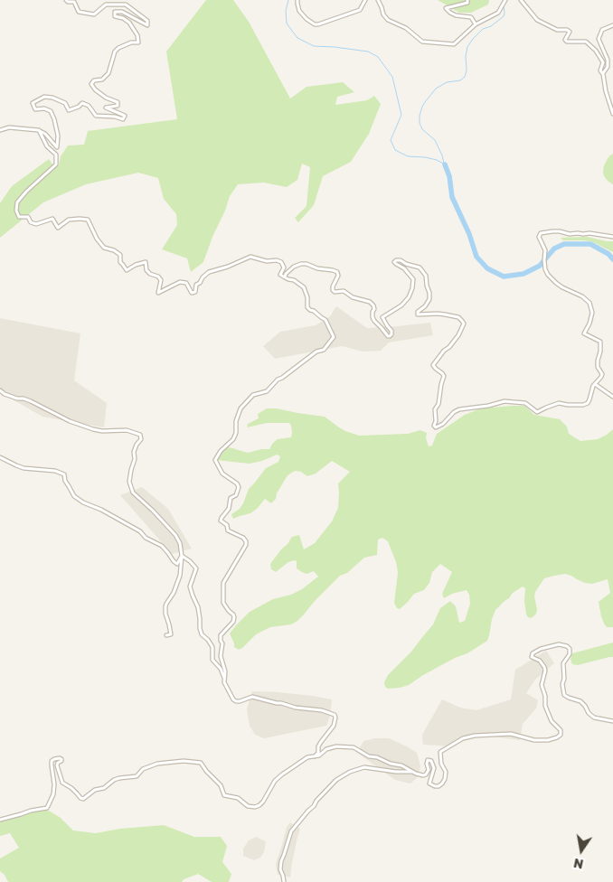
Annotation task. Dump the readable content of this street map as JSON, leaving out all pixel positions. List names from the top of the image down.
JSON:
{
  "north": "bottom"
}
